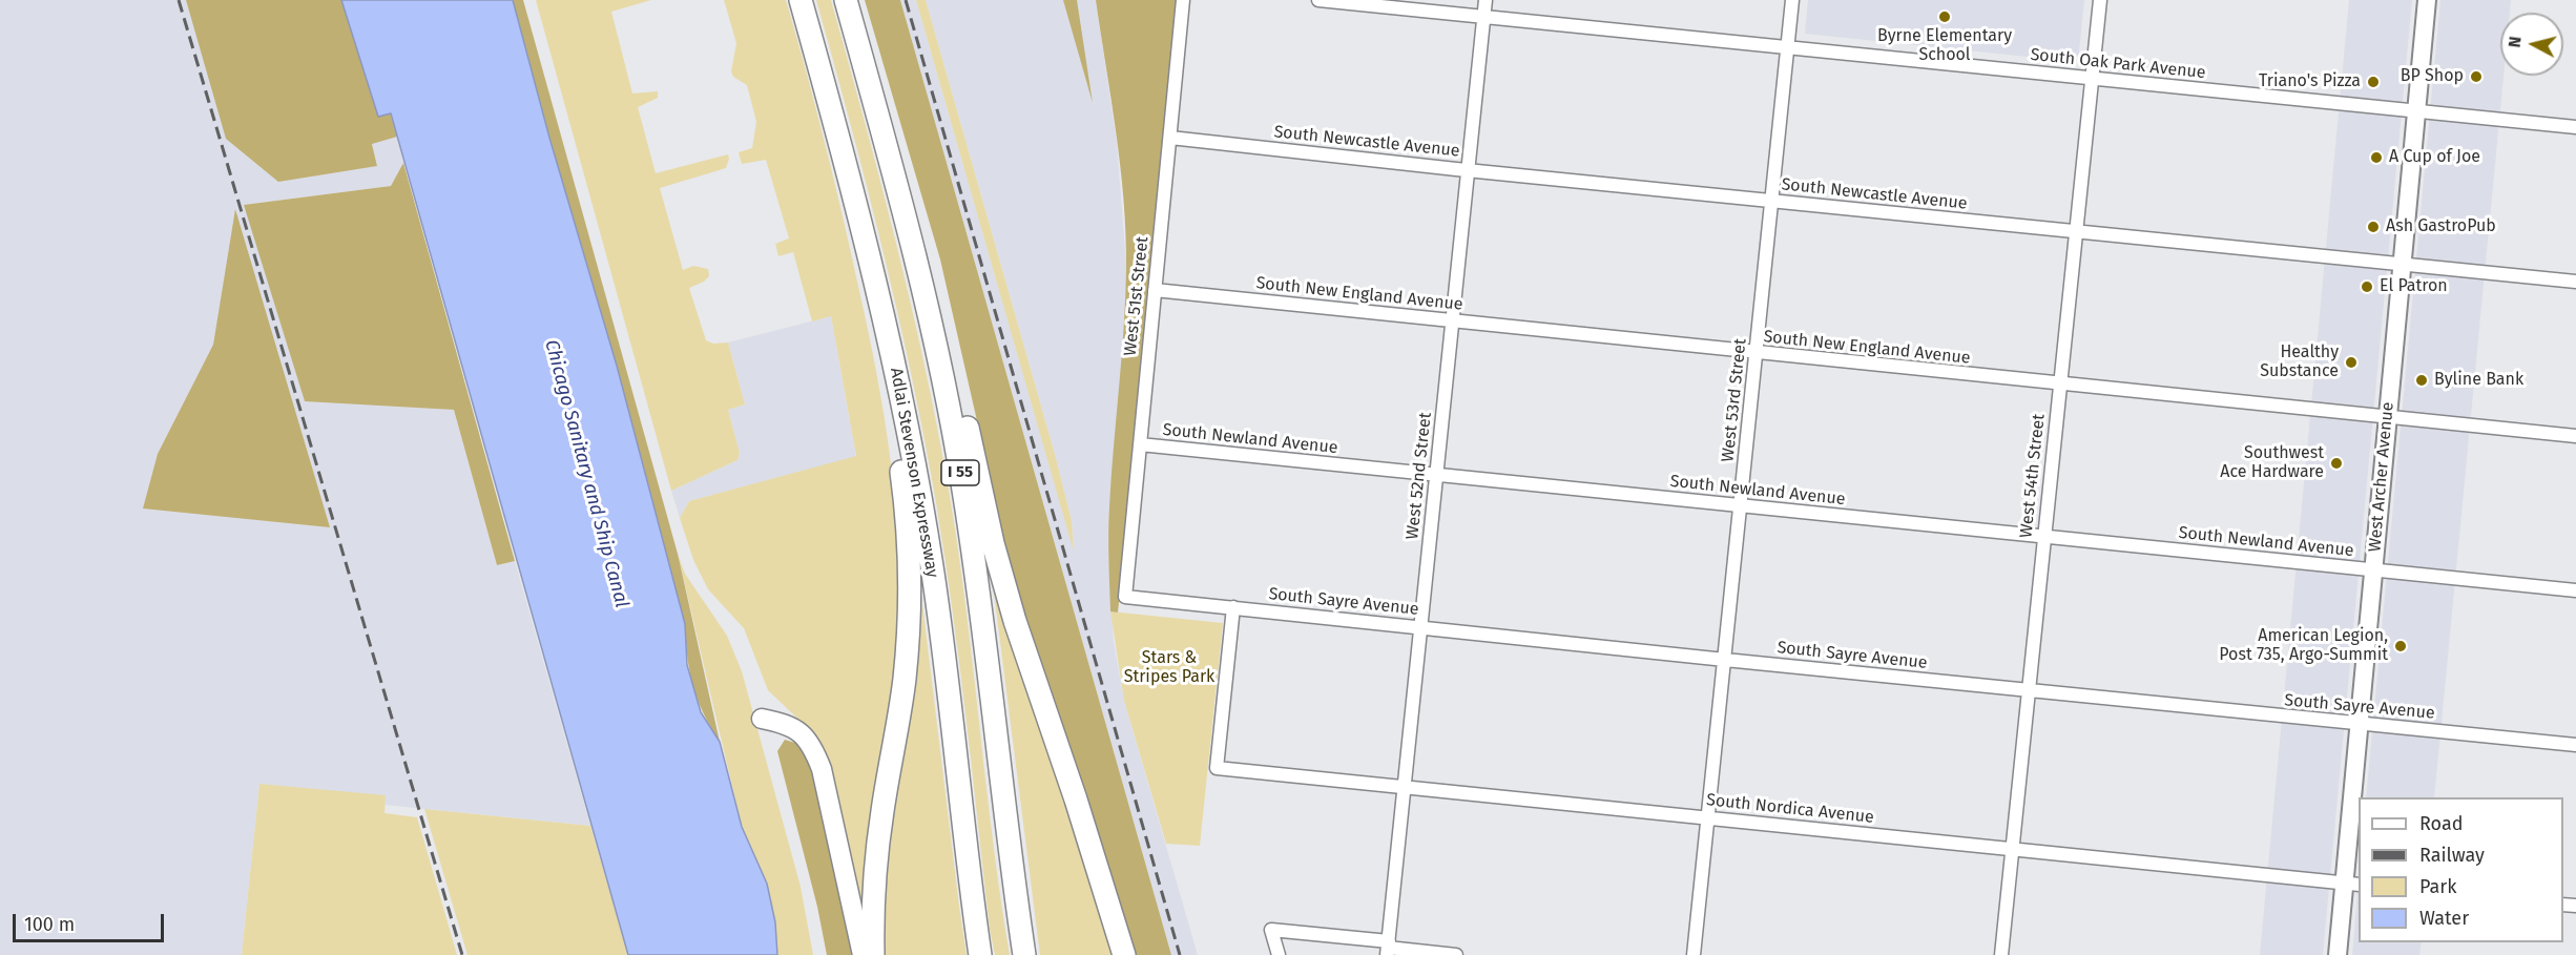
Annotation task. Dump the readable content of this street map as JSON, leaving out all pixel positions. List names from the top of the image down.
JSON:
{
  "streets": {
    "highway": ["Adlai Stevenson Expressway", "I 55"],
    "main road": ["West Archer Avenue"],
    "street": [
      "South Oak Park Avenue",
      "South Newcastle Avenue",
      "South New England Avenue",
      "West 51st Street",
      "West 53rd Street",
      "South Newland Avenue",
      "West 52nd Street",
      "West 54th Street",
      "South Sayre Avenue",
      "South Nordica Avenue"
    ]
  },
  "crossings": [
    ["South Oak Park Avenue", "West 53rd Street"],
    ["South Oak Park Avenue", "West 52nd Street"],
    ["South Oak Park Avenue", "West 54th Street"],
    ["South Oak Park Avenue", "West Archer Avenue"],
    ["South Newcastle Avenue", "West 51st Street"],
    ["South Newcastle Avenue", "West 53rd Street"],
    ["South Newcastle Avenue", "West 52nd Street"],
    ["South Newcastle Avenue", "West 54th Street"],
    ["South Newcastle Avenue", "West Archer Avenue"],
    ["South New England Avenue", "West 51st Street"],
    ["South New England Avenue", "West 53rd Street"],
    ["South New England Avenue", "West 52nd Street"],
    ["South New England Avenue", "West 54th Street"],
    ["South New England Avenue", "West Archer Avenue"],
    ["West 51st Street", "South Newland Avenue"],
    ["West 51st Street", "South Sayre Avenue"],
    ["West 53rd Street", "South Newland Avenue"],
    ["West 53rd Street", "South Sayre Avenue"],
    ["West 53rd Street", "South Nordica Avenue"],
    ["South Newland Avenue", "West 52nd Street"],
    ["South Newland Avenue", "West 54th Street"],
    ["South Newland Avenue", "West Archer Avenue"],
    ["West 52nd Street", "South Sayre Avenue"],
    ["West 52nd Street", "South Nordica Avenue"],
    ["West 54th Street", "South Sayre Avenue"],
    ["West 54th Street", "South Nordica Avenue"],
    ["West Archer Avenue", "South Sayre Avenue"],
    ["West Archer Avenue", "South Nordica Avenue"],
    ["South Sayre Avenue", "South Nordica Avenue"]
  ],
  "water": ["Chicago Sanitary and Ship Canal"],
  "parks": ["Stars & Stripes Park"],
  "places": [
    "Byrne Elementary School",
    "BP Shop",
    "Triano's Pizza",
    "A Cup of Joe",
    "Ash GastroPub",
    "El Patron",
    "Healthy Substance",
    "Byline Bank",
    "Southwest Ace Hardware",
    "American Legion, Post 735, Argo-Summit"
  ],
  "legend": [
    "Road",
    "Railway",
    "Park",
    "Water"
  ],
  "scale_bar": "100 m",
  "north": "left"
}
